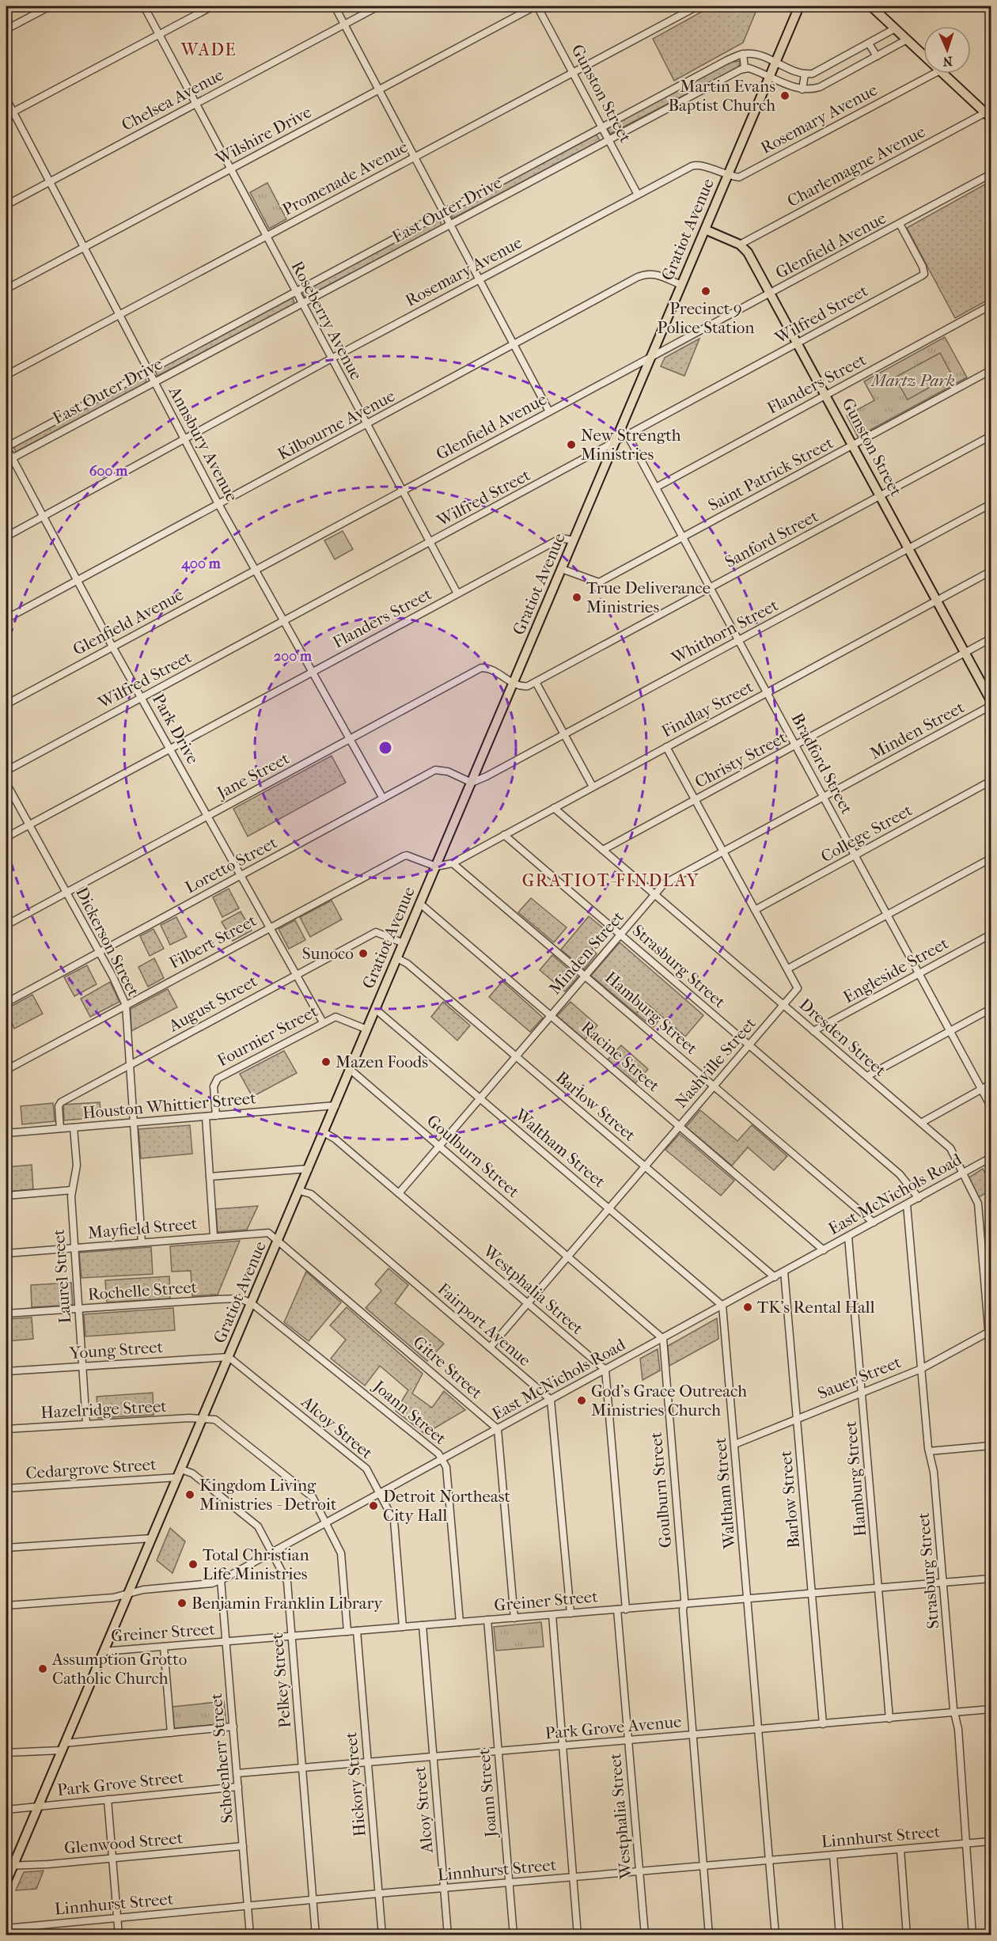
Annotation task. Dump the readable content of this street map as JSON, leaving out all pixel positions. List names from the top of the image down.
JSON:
{
  "streets": {
    "main road": ["Gunston Street", "Gratiot Avenue"],
    "street": [
      "Chelsea Avenue",
      "Rosemary Avenue",
      "Wilshire Drive",
      "Charlemagne Avenue",
      "Promenade Avenue",
      "East Outer Drive",
      "Glenfield Avenue",
      "Wilfred Street",
      "Roseberry Avenue",
      "Flanders Street",
      "Kilbourne Avenue",
      "Annsbury Avenue",
      "Saint Patrick Street",
      "Sanford Street",
      "Whithorn Street",
      "Findlay Street",
      "Park Drive",
      "Minden Street",
      "Christy Street",
      "Bradford Street",
      "Jane Street",
      "College Street",
      "Loretto Street",
      "Dickerson Street",
      "Filbert Street",
      "Strasburg Street",
      "Engleside Street",
      "August Street",
      "Hamburg Street",
      "Fournier Street",
      "Dresden Street",
      "Racine Street",
      "Nashville Street",
      "Houston Whittier Street",
      "Barlow Street",
      "Waltham Street",
      "Goulburn Street",
      "East McNichols Road",
      "Mayfield Street",
      "Laurel Street",
      "Westphalia Street",
      "Rochelle Street",
      "Fairport Avenue",
      "Young Street",
      "Gitre Street",
      "Sauer Street",
      "Hazelridge Street",
      "Joann Street",
      "Alcoy Street",
      "Cedargrove Street",
      "Greiner Street",
      "Pelkey Street",
      "Park Grove Avenue",
      "Schoenherr Street",
      "Park Grove Street",
      "Hickory Street",
      "Linnhurst Street",
      "Glenwood Street"
    ]
  },
  "crossings": [
    ["Gunston Street", "Rosemary Avenue"],
    ["Gunston Street", "Wilshire Drive"],
    ["Gunston Street", "Charlemagne Avenue"],
    ["Gunston Street", "Promenade Avenue"],
    ["Gunston Street", "East Outer Drive"],
    ["Gunston Street", "Glenfield Avenue"],
    ["Gunston Street", "Wilfred Street"],
    ["Gunston Street", "Flanders Street"],
    ["Gunston Street", "Saint Patrick Street"],
    ["Gunston Street", "Sanford Street"],
    ["Gunston Street", "Whithorn Street"],
    ["Gunston Street", "Findlay Street"],
    ["Gunston Street", "Christy Street"],
    ["Chelsea Avenue", "Roseberry Avenue"],
    ["Chelsea Avenue", "Annsbury Avenue"],
    ["Rosemary Avenue", "Gratiot Avenue"],
    ["Rosemary Avenue", "Roseberry Avenue"],
    ["Rosemary Avenue", "Annsbury Avenue"],
    ["Rosemary Avenue", "Park Drive"],
    ["Wilshire Drive", "Roseberry Avenue"],
    ["Wilshire Drive", "Annsbury Avenue"],
    ["Promenade Avenue", "Roseberry Avenue"],
    ["Promenade Avenue", "Annsbury Avenue"],
    ["East Outer Drive", "Roseberry Avenue"],
    ["East Outer Drive", "Annsbury Avenue"],
    ["East Outer Drive", "Park Drive"],
    ["Gratiot Avenue", "Glenfield Avenue"],
    ["Gratiot Avenue", "Wilfred Street"],
    ["Gratiot Avenue", "Flanders Street"],
    ["Gratiot Avenue", "Kilbourne Avenue"],
    ["Gratiot Avenue", "Saint Patrick Street"],
    ["Gratiot Avenue", "Sanford Street"],
    ["Gratiot Avenue", "Whithorn Street"],
    ["Gratiot Avenue", "Findlay Street"],
    ["Gratiot Avenue", "Jane Street"],
    ["Gratiot Avenue", "Loretto Street"],
    ["Gratiot Avenue", "Filbert Street"],
    ["Gratiot Avenue", "August Street"],
    ["Gratiot Avenue", "Fournier Street"],
    ["Gratiot Avenue", "Racine Street"],
    ["Gratiot Avenue", "Houston Whittier Street"],
    ["Gratiot Avenue", "Barlow Street"],
    ["Gratiot Avenue", "Waltham Street"],
    ["Gratiot Avenue", "Goulburn Street"],
    ["Gratiot Avenue", "East McNichols Road"],
    ["Gratiot Avenue", "Mayfield Street"],
    ["Gratiot Avenue", "Westphalia Street"],
    ["Gratiot Avenue", "Rochelle Street"],
    ["Gratiot Avenue", "Fairport Avenue"],
    ["Gratiot Avenue", "Young Street"],
    ["Gratiot Avenue", "Gitre Street"],
    ["Gratiot Avenue", "Hazelridge Street"],
    ["Gratiot Avenue", "Joann Street"],
    ["Gratiot Avenue", "Alcoy Street"],
    ["Gratiot Avenue", "Cedargrove Street"],
    ["Gratiot Avenue", "Greiner Street"],
    ["Gratiot Avenue", "Pelkey Street"],
    ["Gratiot Avenue", "Park Grove Street"],
    ["Gratiot Avenue", "Glenwood Street"],
    ["Glenfield Avenue", "Wilfred Street"],
    ["Glenfield Avenue", "Roseberry Avenue"],
    ["Glenfield Avenue", "Annsbury Avenue"],
    ["Glenfield Avenue", "Park Drive"],
    ["Wilfred Street", "Roseberry Avenue"],
    ["Wilfred Street", "Annsbury Avenue"],
    ["Wilfred Street", "Park Drive"],
    ["Wilfred Street", "Bradford Street"],
    ["Roseberry Avenue", "Flanders Street"],
    ["Roseberry Avenue", "Kilbourne Avenue"],
    ["Flanders Street", "Annsbury Avenue"],
    ["Flanders Street", "Park Drive"],
    ["Flanders Street", "Bradford Street"],
    ["Flanders Street", "Dickerson Street"],
    ["Kilbourne Avenue", "Annsbury Avenue"],
    ["Kilbourne Avenue", "Park Drive"],
    ["Annsbury Avenue", "Jane Street"],
    ["Annsbury Avenue", "Loretto Street"],
    ["Saint Patrick Street", "Bradford Street"],
    ["Sanford Street", "Bradford Street"],
    ["Sanford Street", "Jane Street"],
    ["Whithorn Street", "Bradford Street"],
    ["Whithorn Street", "Loretto Street"],
    ["Findlay Street", "Bradford Street"],
    ["Findlay Street", "Filbert Street"],
    ["Findlay Street", "Strasburg Street"],
    ["Findlay Street", "Hamburg Street"],
    ["Findlay Street", "Dresden Street"],
    ["Park Drive", "Jane Street"],
    ["Park Drive", "Loretto Street"],
    ["Park Drive", "Filbert Street"],
    ["Park Drive", "August Street"],
    ["Park Drive", "Fournier Street"],
    ["Minden Street", "Bradford Street"],
    ["Minden Street", "Strasburg Street"],
    ["Minden Street", "Hamburg Street"],
    ["Minden Street", "Dresden Street"],
    ["Minden Street", "Racine Street"],
    ["Minden Street", "Barlow Street"],
    ["Minden Street", "Waltham Street"],
    ["Minden Street", "Goulburn Street"],
    ["Minden Street", "Westphalia Street"],
    ["Christy Street", "Bradford Street"],
    ["Christy Street", "Dresden Street"],
    ["Bradford Street", "College Street"],
    ["Bradford Street", "Engleside Street"],
    ["Jane Street", "Dickerson Street"],
    ["Loretto Street", "Dickerson Street"],
    ["Dickerson Street", "Filbert Street"],
    ["Dickerson Street", "August Street"],
    ["Dickerson Street", "Houston Whittier Street"],
    ["Dickerson Street", "Mayfield Street"],
    ["Strasburg Street", "Nashville Street"],
    ["Strasburg Street", "East McNichols Road"],
    ["Strasburg Street", "Sauer Street"],
    ["Strasburg Street", "Greiner Street"],
    ["Strasburg Street", "Park Grove Avenue"],
    ["Strasburg Street", "Linnhurst Street"],
    ["Engleside Street", "Dresden Street"],
    ["August Street", "Houston Whittier Street"],
    ["Hamburg Street", "Nashville Street"],
    ["Hamburg Street", "East McNichols Road"],
    ["Hamburg Street", "Sauer Street"],
    ["Hamburg Street", "Greiner Street"],
    ["Hamburg Street", "Park Grove Avenue"],
    ["Fournier Street", "Houston Whittier Street"],
    ["Dresden Street", "Nashville Street"],
    ["Dresden Street", "East McNichols Road"],
    ["Dresden Street", "Sauer Street"],
    ["Racine Street", "Nashville Street"],
    ["Racine Street", "East McNichols Road"],
    ["Nashville Street", "Barlow Street"],
    ["Nashville Street", "Waltham Street"],
    ["Nashville Street", "Goulburn Street"],
    ["Nashville Street", "Westphalia Street"],
    ["Nashville Street", "Fairport Avenue"],
    ["Houston Whittier Street", "Laurel Street"],
    ["Barlow Street", "East McNichols Road"],
    ["Barlow Street", "Sauer Street"],
    ["Barlow Street", "Greiner Street"],
    ["Barlow Street", "Park Grove Avenue"],
    ["Waltham Street", "East McNichols Road"],
    ["Waltham Street", "Sauer Street"],
    ["Waltham Street", "Greiner Street"],
    ["Waltham Street", "Park Grove Avenue"],
    ["Waltham Street", "Linnhurst Street"],
    ["Goulburn Street", "East McNichols Road"],
    ["Goulburn Street", "Greiner Street"],
    ["Goulburn Street", "Park Grove Avenue"],
    ["Goulburn Street", "Linnhurst Street"],
    ["East McNichols Road", "Westphalia Street"],
    ["East McNichols Road", "Fairport Avenue"],
    ["East McNichols Road", "Gitre Street"],
    ["East McNichols Road", "Joann Street"],
    ["East McNichols Road", "Alcoy Street"],
    ["East McNichols Road", "Pelkey Street"],
    ["East McNichols Road", "Schoenherr Street"],
    ["Mayfield Street", "Laurel Street"],
    ["Mayfield Street", "Gitre Street"],
    ["Laurel Street", "Rochelle Street"],
    ["Laurel Street", "Young Street"],
    ["Laurel Street", "Hazelridge Street"],
    ["Westphalia Street", "Greiner Street"],
    ["Westphalia Street", "Park Grove Avenue"],
    ["Westphalia Street", "Linnhurst Street"],
    ["Rochelle Street", "Joann Street"],
    ["Young Street", "Alcoy Street"],
    ["Joann Street", "Greiner Street"],
    ["Joann Street", "Park Grove Avenue"],
    ["Joann Street", "Linnhurst Street"],
    ["Alcoy Street", "Greiner Street"],
    ["Alcoy Street", "Park Grove Avenue"],
    ["Alcoy Street", "Linnhurst Street"],
    ["Greiner Street", "Pelkey Street"],
    ["Greiner Street", "Schoenherr Street"],
    ["Greiner Street", "Hickory Street"],
    ["Pelkey Street", "Park Grove Avenue"],
    ["Pelkey Street", "Linnhurst Street"],
    ["Park Grove Avenue", "Schoenherr Street"],
    ["Park Grove Avenue", "Hickory Street"],
    ["Schoenherr Street", "Park Grove Street"],
    ["Schoenherr Street", "Linnhurst Street"],
    ["Schoenherr Street", "Glenwood Street"],
    ["Hickory Street", "Linnhurst Street"]
  ],
  "districts": ["WADE", "GRATIOT-FINDLAY"],
  "parks": ["Martz Park"],
  "places": [
    "Martin Evans Baptist Church",
    "Precinct 9 Police Station",
    "New Strength Ministries",
    "True Deliverance Ministries",
    "Sunoco",
    "Mazen Foods",
    "TK's Rental Hall",
    "God's Grace Outreach Ministries Church",
    "Kingdom Living Ministries - Detroit",
    "Detroit Northeast City Hall",
    "Total Christian Life Ministries",
    "Benjamin Franklin Library",
    "Assumption Grotto Catholic Church"
  ],
  "north": "bottom",
  "rings": ["600 m", "400 m", "200 m"]
}
